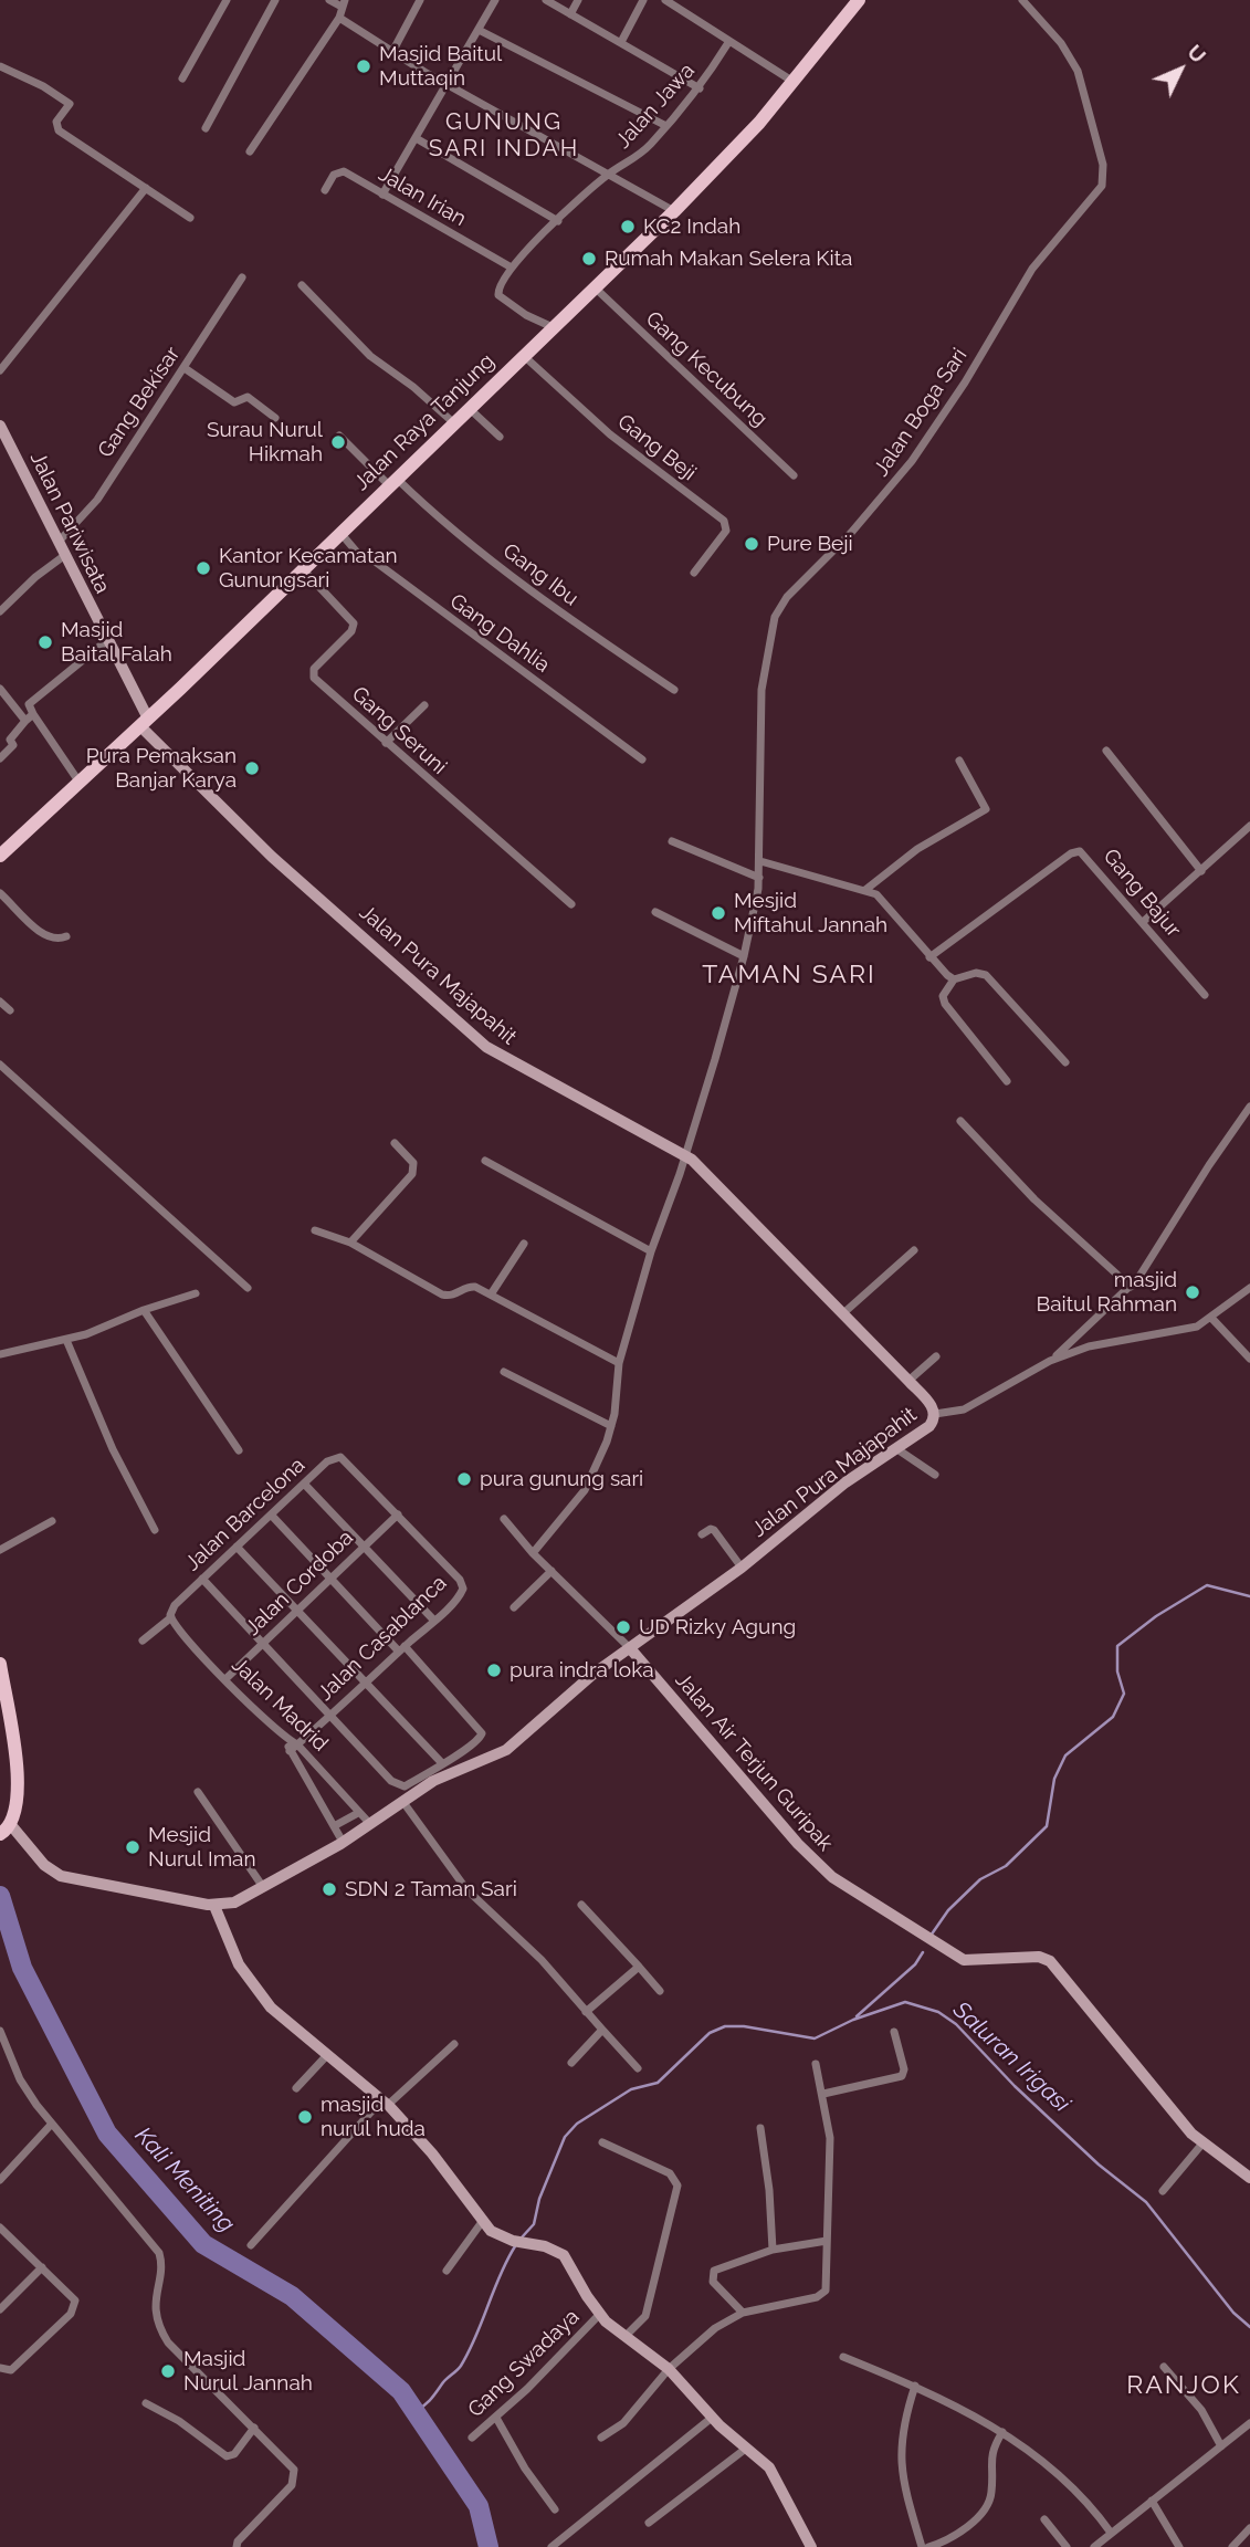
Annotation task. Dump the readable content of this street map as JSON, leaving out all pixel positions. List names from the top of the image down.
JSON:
{
  "streets": {
    "main road": ["Jalan Raya Tanjung"],
    "street": [
      "Jalan Jawa",
      "Jalan Irian",
      "Gang Kecubung",
      "Gang Bekisar",
      "Jalan Boga Sari",
      "Gang Beji",
      "Jalan Pariwisata",
      "Gang Ibu",
      "Gang Dahlia",
      "Gang Seruni",
      "Gang Bajur",
      "Jalan Pura Majapahit",
      "Jalan Barcelona",
      "Jalan Cordoba",
      "Jalan Casablanca",
      "Jalan Madrid",
      "Jalan Air Terjun Guripak",
      "Gang Swadaya"
    ]
  },
  "crossings": [
    ["Jalan Jawa", "Jalan Irian"],
    ["Jalan Jawa", "Jalan Raya Tanjung"],
    ["Gang Kecubung", "Jalan Raya Tanjung"],
    ["Gang Bekisar", "Jalan Pariwisata"],
    ["Jalan Raya Tanjung", "Gang Beji"],
    ["Jalan Raya Tanjung", "Jalan Pariwisata"],
    ["Jalan Raya Tanjung", "Gang Ibu"],
    ["Jalan Raya Tanjung", "Gang Dahlia"],
    ["Jalan Raya Tanjung", "Gang Seruni"],
    ["Jalan Raya Tanjung", "Jalan Pura Majapahit"],
    ["Jalan Pariwisata", "Jalan Pura Majapahit"],
    ["Jalan Pura Majapahit", "Jalan Madrid"],
    ["Jalan Pura Majapahit", "Jalan Air Terjun Guripak"],
    ["Jalan Barcelona", "Jalan Cordoba"],
    ["Jalan Barcelona", "Jalan Casablanca"],
    ["Jalan Barcelona", "Jalan Madrid"],
    ["Jalan Cordoba", "Jalan Casablanca"],
    ["Jalan Cordoba", "Jalan Madrid"],
    ["Jalan Casablanca", "Jalan Madrid"]
  ],
  "districts": ["GUNUNG SARI INDAH", "TAMAN SARI", "RANJOK"],
  "water": ["Saluran Irigasi", "Kali Meniting"],
  "places": [
    "Masjid Baitul Muttaqin",
    "KC2 Indah",
    "Rumah Makan Selera Kita",
    "Surau Nurul Hikmah",
    "Pure Beji",
    "Kantor Kecamatan Gunungsari",
    "Masjid Baital Falah",
    "Pura Pemaksan Banjar Karya",
    "Mesjid Miftahul Jannah",
    "masjid Baitul Rahman",
    "pura gunung sari",
    "UD Rizky Agung",
    "pura indra loka",
    "Mesjid Nurul Iman",
    "SDN 2 Taman Sari",
    "masjid nurul huda",
    "Masjid Nurul Jannah"
  ],
  "north": "top right"
}
